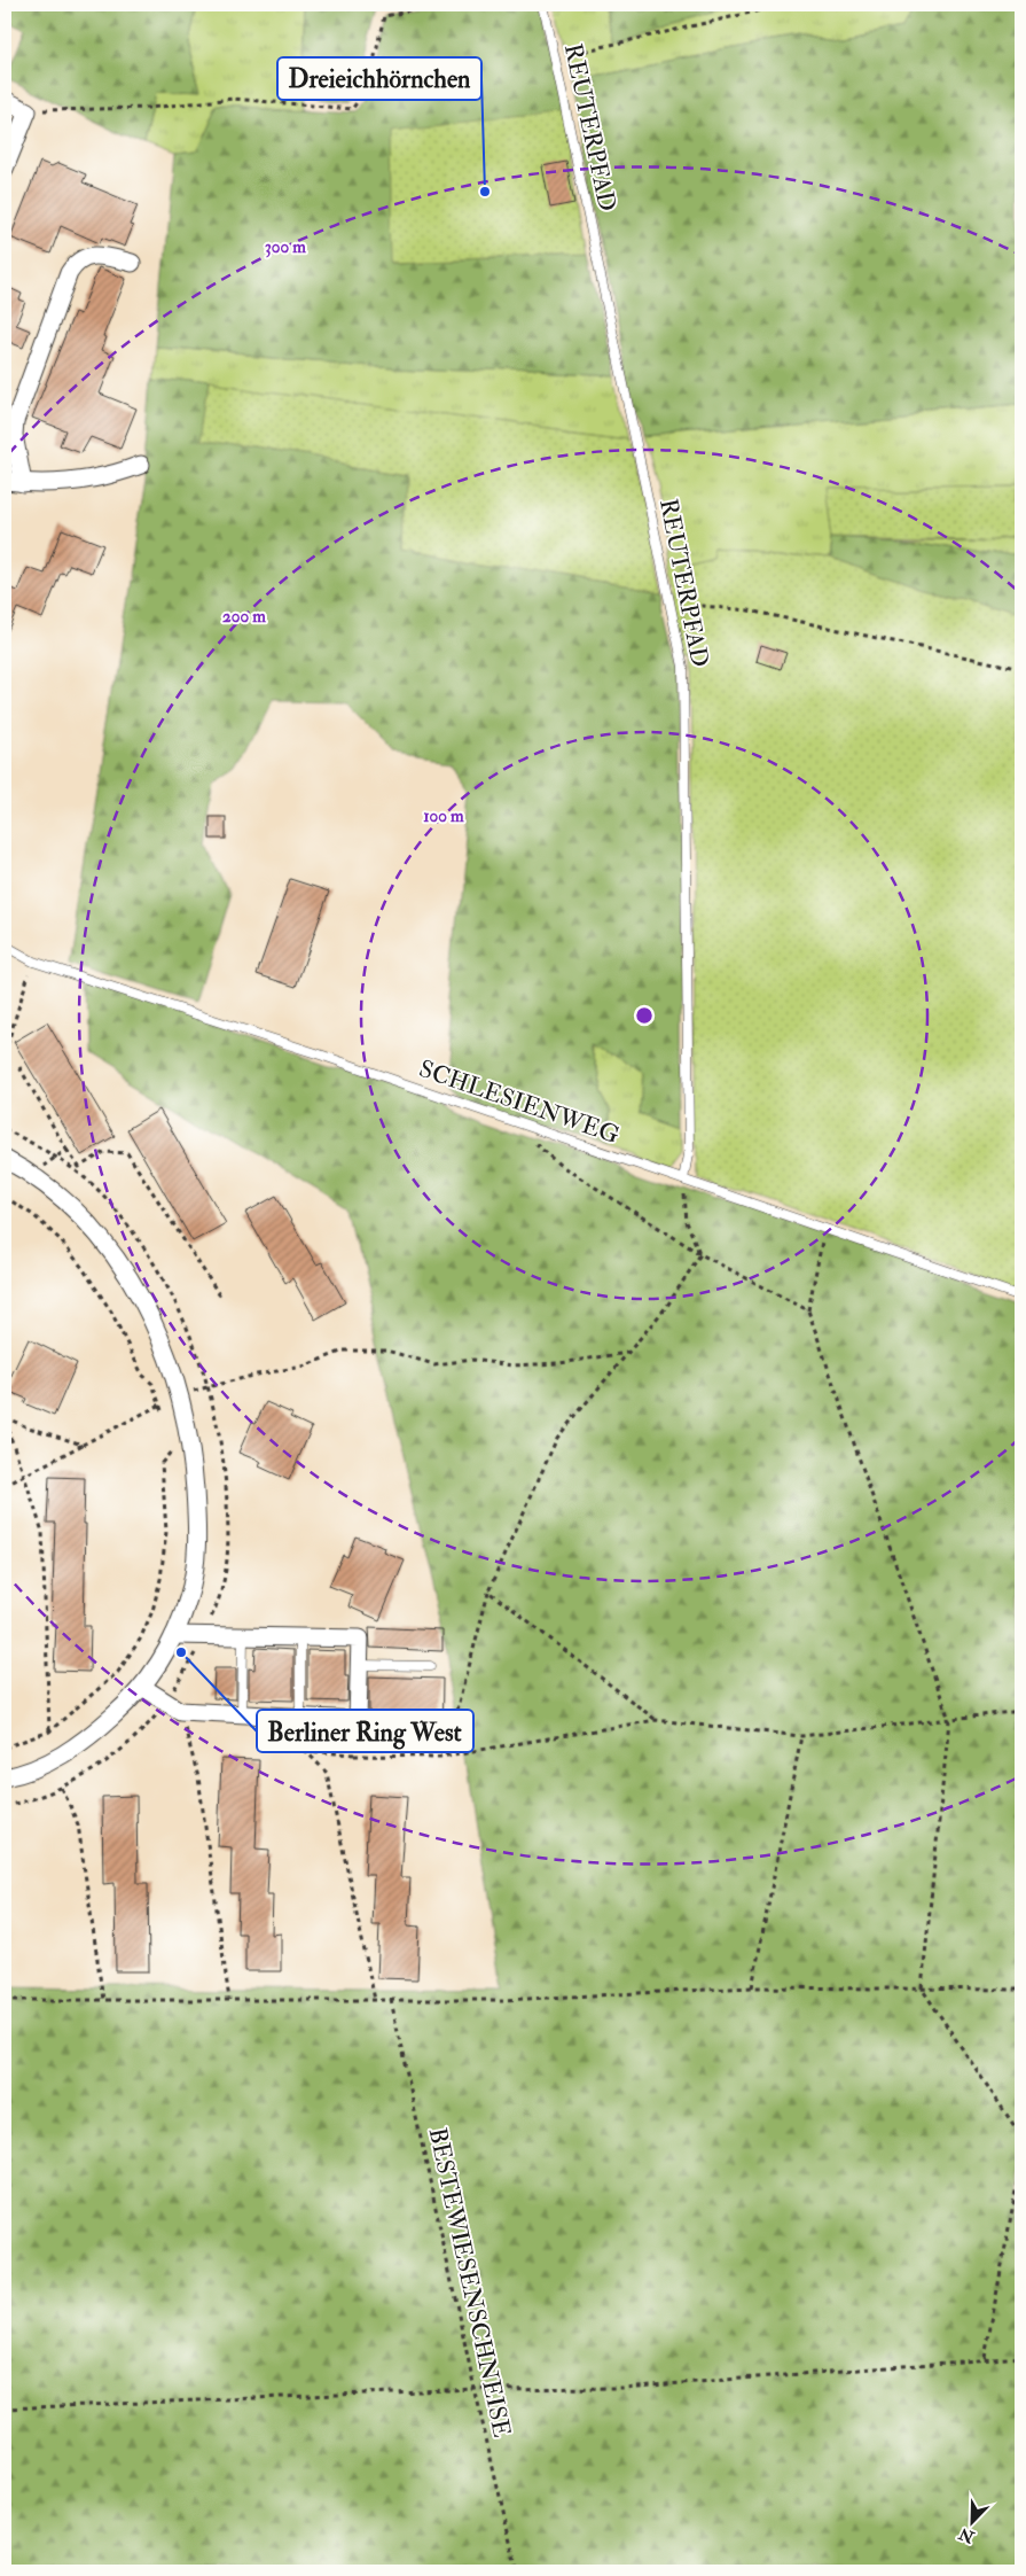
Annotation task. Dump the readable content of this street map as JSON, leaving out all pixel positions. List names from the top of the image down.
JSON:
{
  "streets": {
    "lane": ["REUTERPFAD", "SCHLESIENWEG"],
    "path": ["BESTEWIESENSCHNEISE"]
  },
  "crossings": [
    ["REUTERPFAD", "SCHLESIENWEG"]
  ],
  "places": ["Dreieichhörnchen", "Berliner Ring West"],
  "north": "bottom left",
  "rings": ["300 m", "200 m", "100 m"]
}
